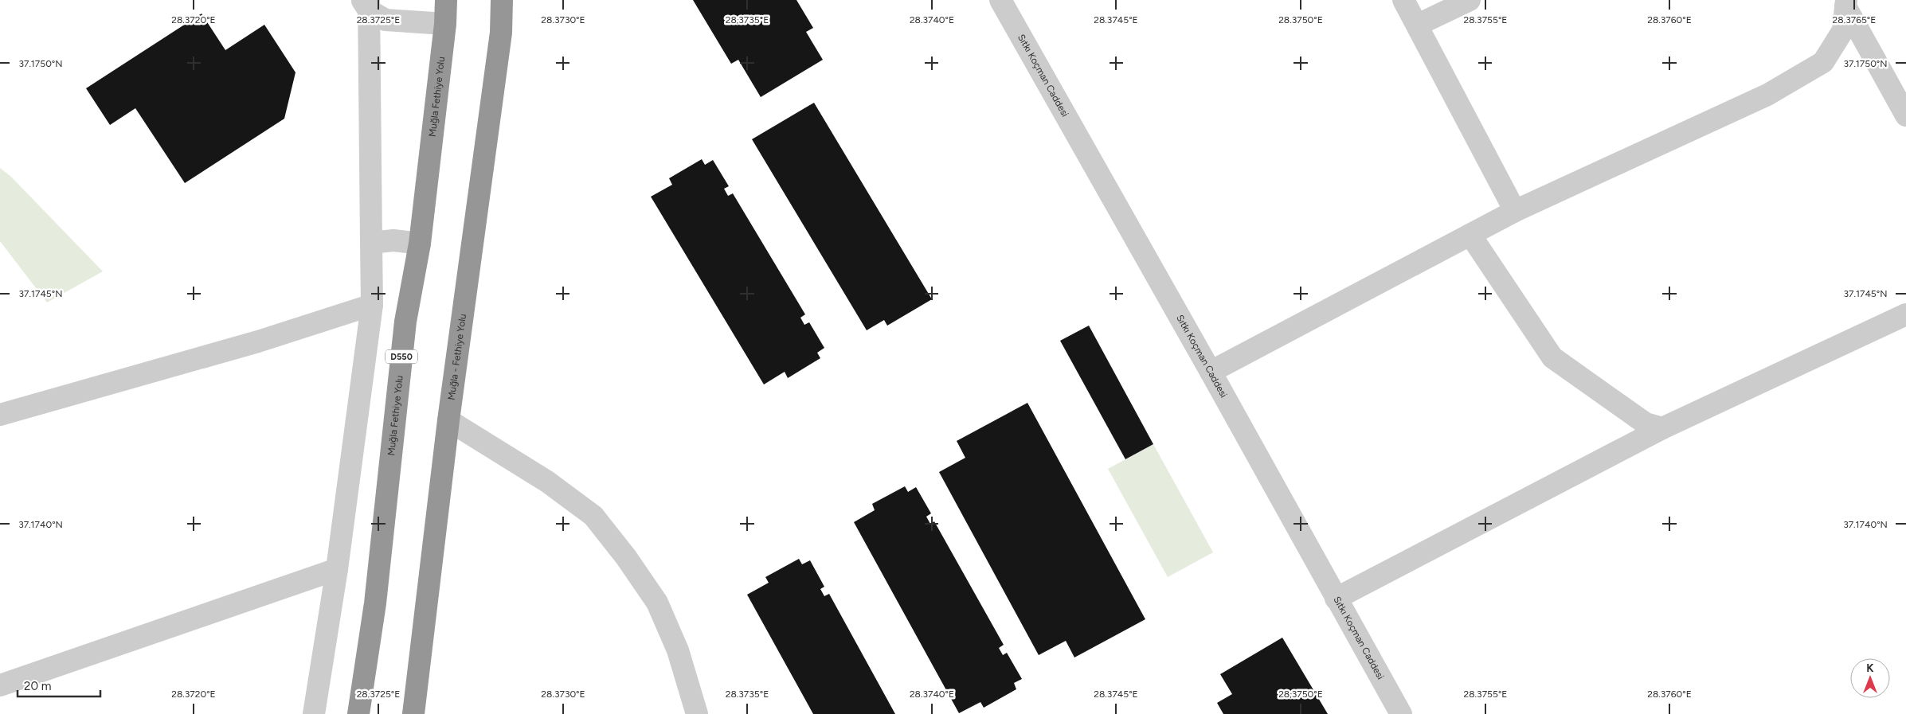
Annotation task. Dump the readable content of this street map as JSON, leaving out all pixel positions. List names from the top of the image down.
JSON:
{
  "streets": {
    "highway": ["Muğla Fethiye Yolu", "D550", "Muğla - Fethiye Yolu"],
    "street": ["Sıtkı Koçman Caddesi"]
  },
  "scale_bar": "20 m",
  "north": "top",
  "coordinates": [
    "28.3720°E",
    "28.3725°E",
    "28.3730°E",
    "28.3735°E",
    "28.3740°E",
    "28.3745°E",
    "28.3750°E",
    "28.3755°E",
    "28.3760°E",
    "28.3765°E",
    "37.1750°N",
    "37.1745°N",
    "37.1740°N"
  ]
}
